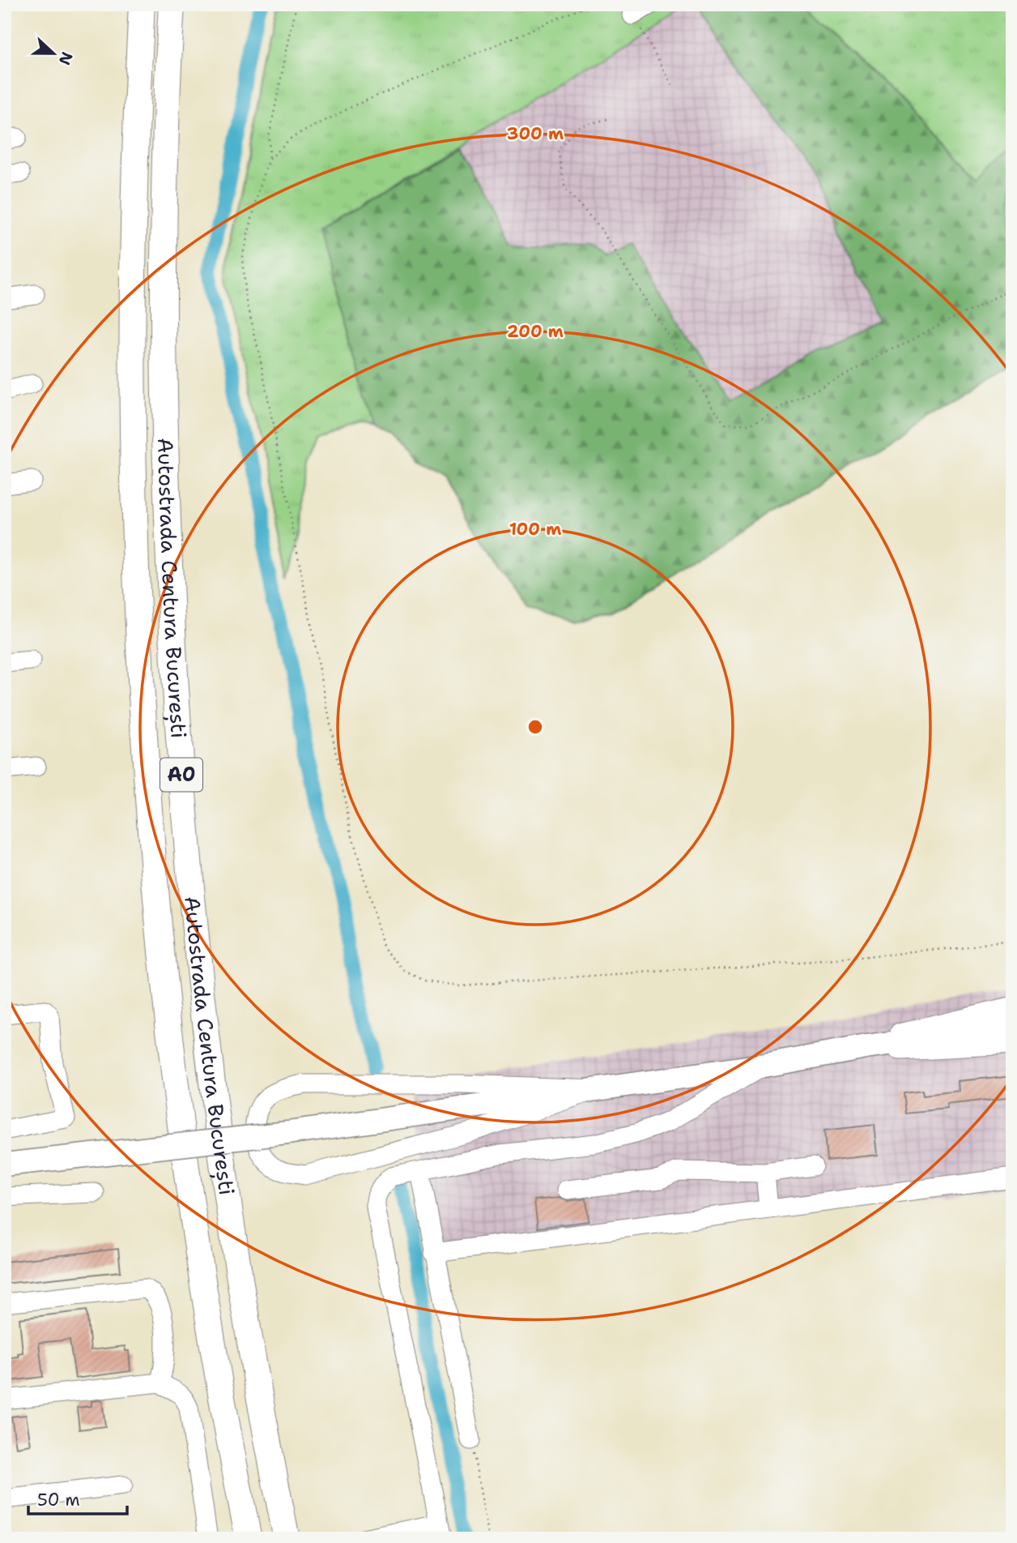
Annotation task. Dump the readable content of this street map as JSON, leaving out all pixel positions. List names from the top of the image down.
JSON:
{
  "streets": {
    "highway": ["Autostrada Centura București", "A0"]
  },
  "scale_bar": "50 m",
  "north": "right",
  "rings": ["300 m", "200 m", "100 m"]
}
